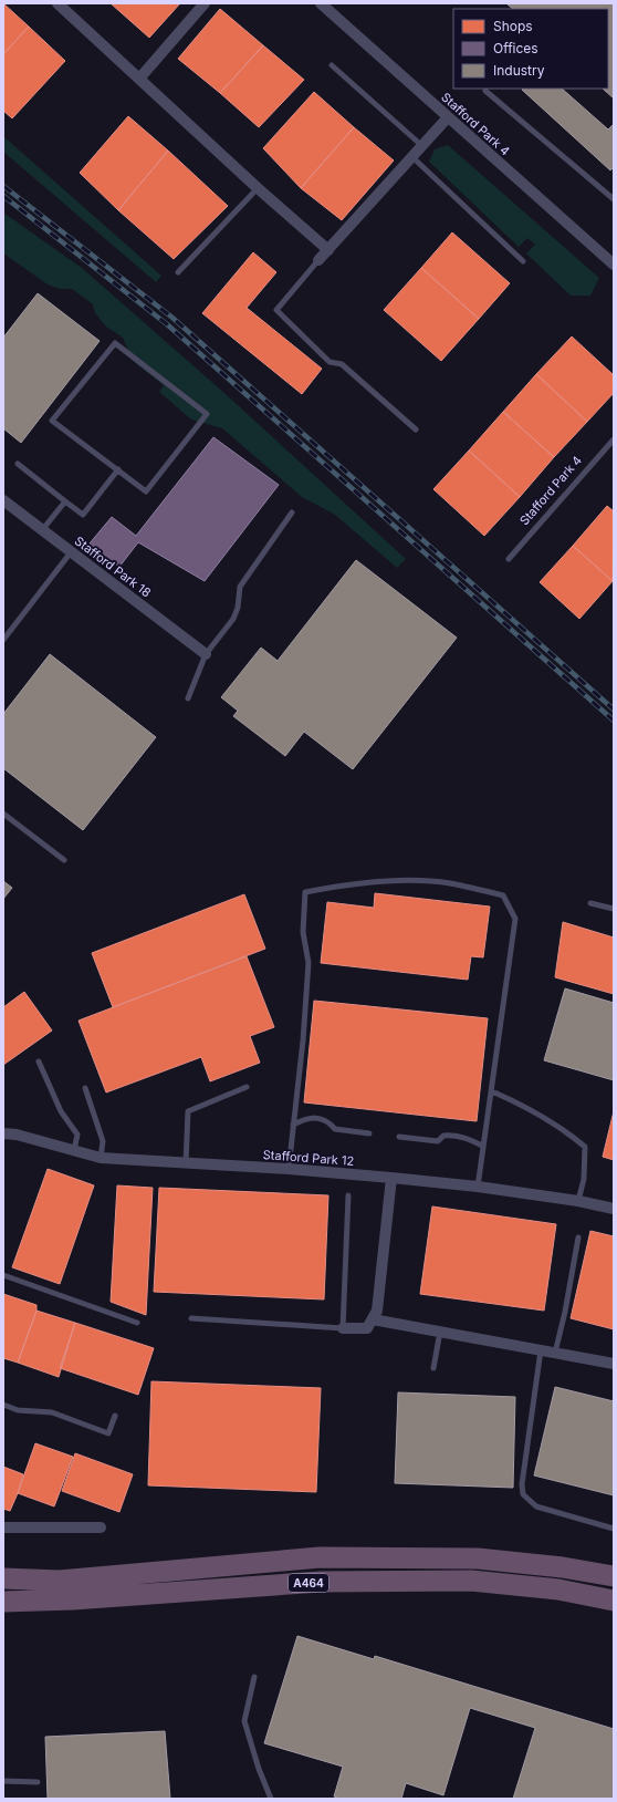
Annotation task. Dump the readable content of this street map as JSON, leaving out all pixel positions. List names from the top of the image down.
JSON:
{
  "streets": {
    "highway": ["A464"],
    "street": ["Stafford Park 4", "Stafford Park 18", "Stafford Park 12"]
  },
  "legend": ["Shops", "Offices", "Industry"]
}
